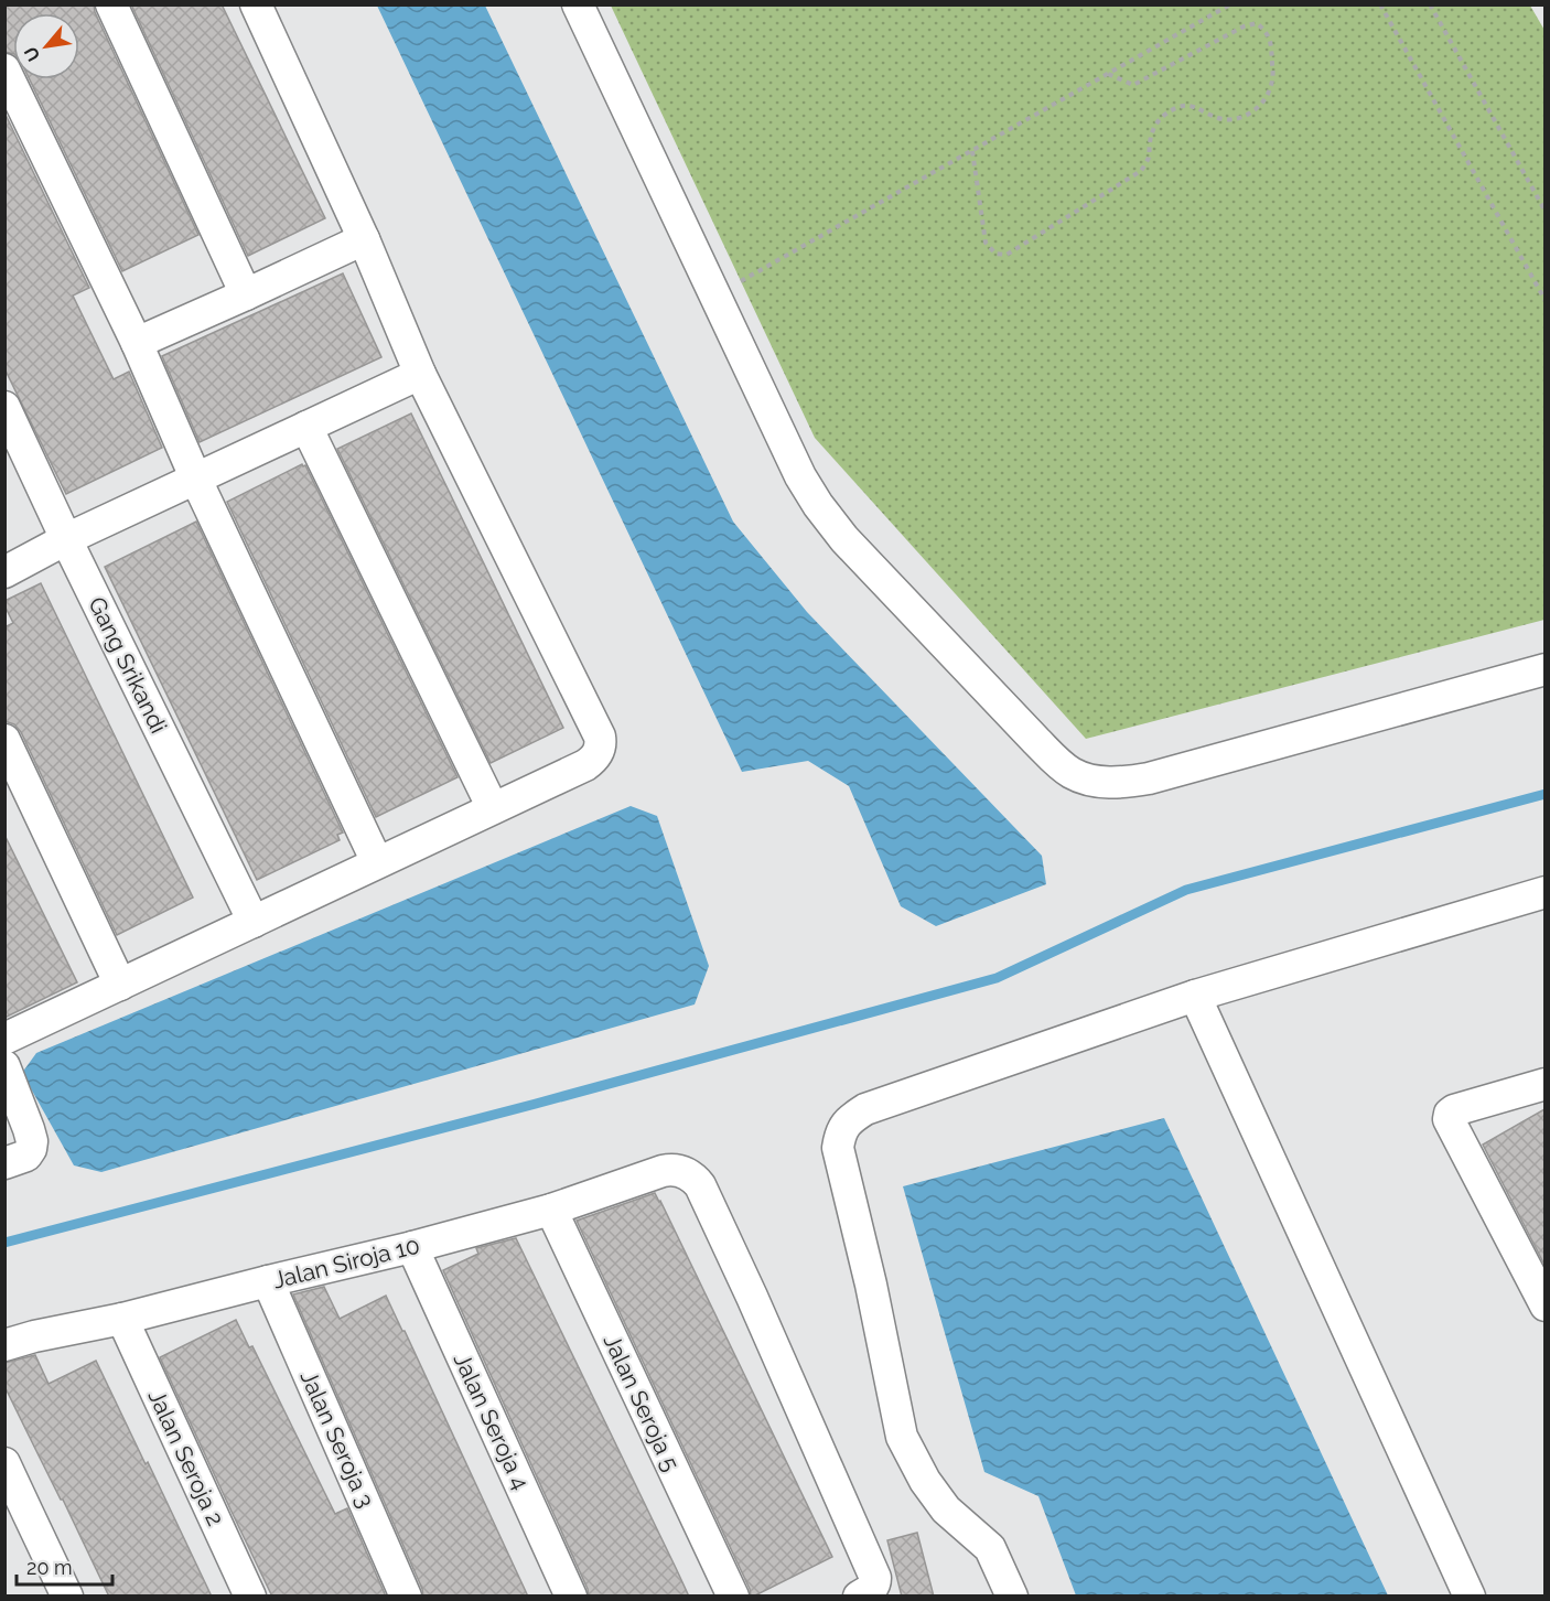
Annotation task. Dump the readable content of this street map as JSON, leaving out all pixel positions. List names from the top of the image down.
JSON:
{
  "streets": {
    "street": [
      "Gang Srikandi",
      "Jalan Siroja 10",
      "Jalan Seroja 5",
      "Jalan Seroja 4",
      "Jalan Seroja 3",
      "Jalan Seroja 2"
    ]
  },
  "crossings": [
    ["Jalan Siroja 10", "Jalan Seroja 5"],
    ["Jalan Siroja 10", "Jalan Seroja 4"],
    ["Jalan Siroja 10", "Jalan Seroja 3"],
    ["Jalan Siroja 10", "Jalan Seroja 2"]
  ],
  "scale_bar": "20 m",
  "north": "bottom left"
}
